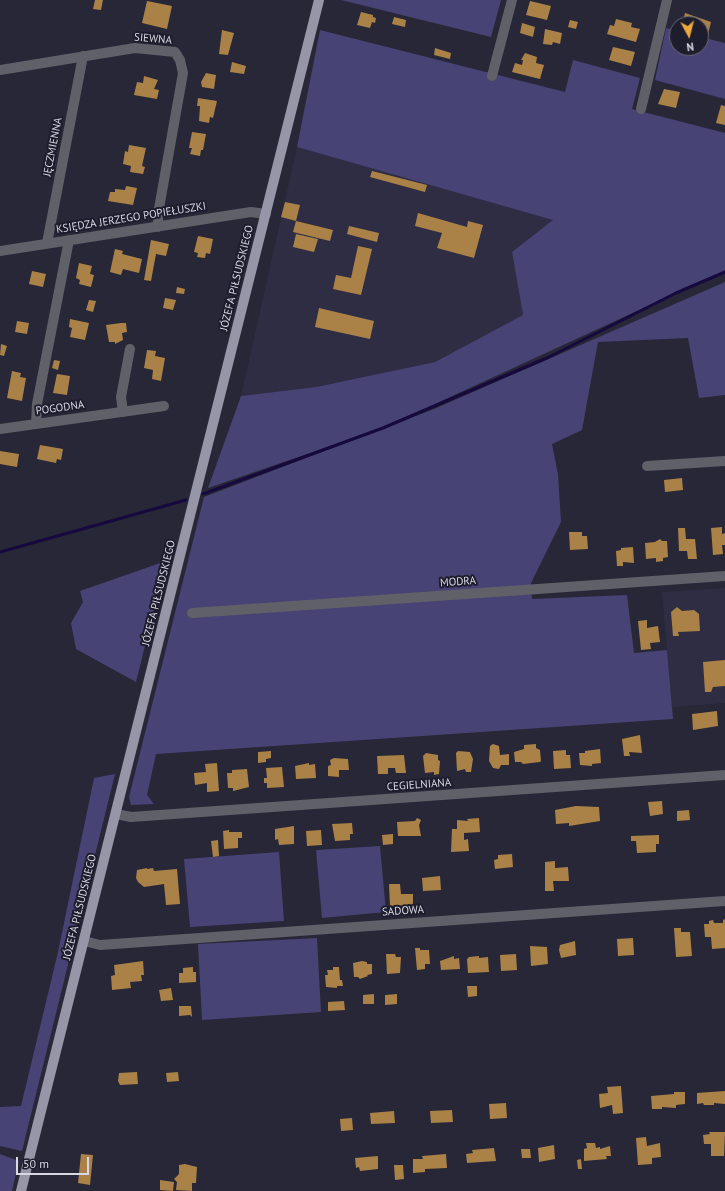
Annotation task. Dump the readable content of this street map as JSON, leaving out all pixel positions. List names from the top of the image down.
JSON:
{
  "streets": {
    "main road": ["JÓZEFA PIŁSUDSKIEGO"],
    "street": [
      "SIEWNA",
      "JĘCZMIENNA",
      "KSIĘDZA JERZEGO POPIEŁUSZKI",
      "POGODNA",
      "MODRA",
      "CEGIELNIANA",
      "SADOWA"
    ]
  },
  "crossings": [
    ["SIEWNA", "JĘCZMIENNA"],
    ["SIEWNA", "KSIĘDZA JERZEGO POPIEŁUSZKI"],
    ["JĘCZMIENNA", "KSIĘDZA JERZEGO POPIEŁUSZKI"],
    ["KSIĘDZA JERZEGO POPIEŁUSZKI", "JÓZEFA PIŁSUDSKIEGO"],
    ["JÓZEFA PIŁSUDSKIEGO", "CEGIELNIANA"],
    ["JÓZEFA PIŁSUDSKIEGO", "SADOWA"]
  ],
  "scale_bar": "50 m",
  "north": "bottom"
}
